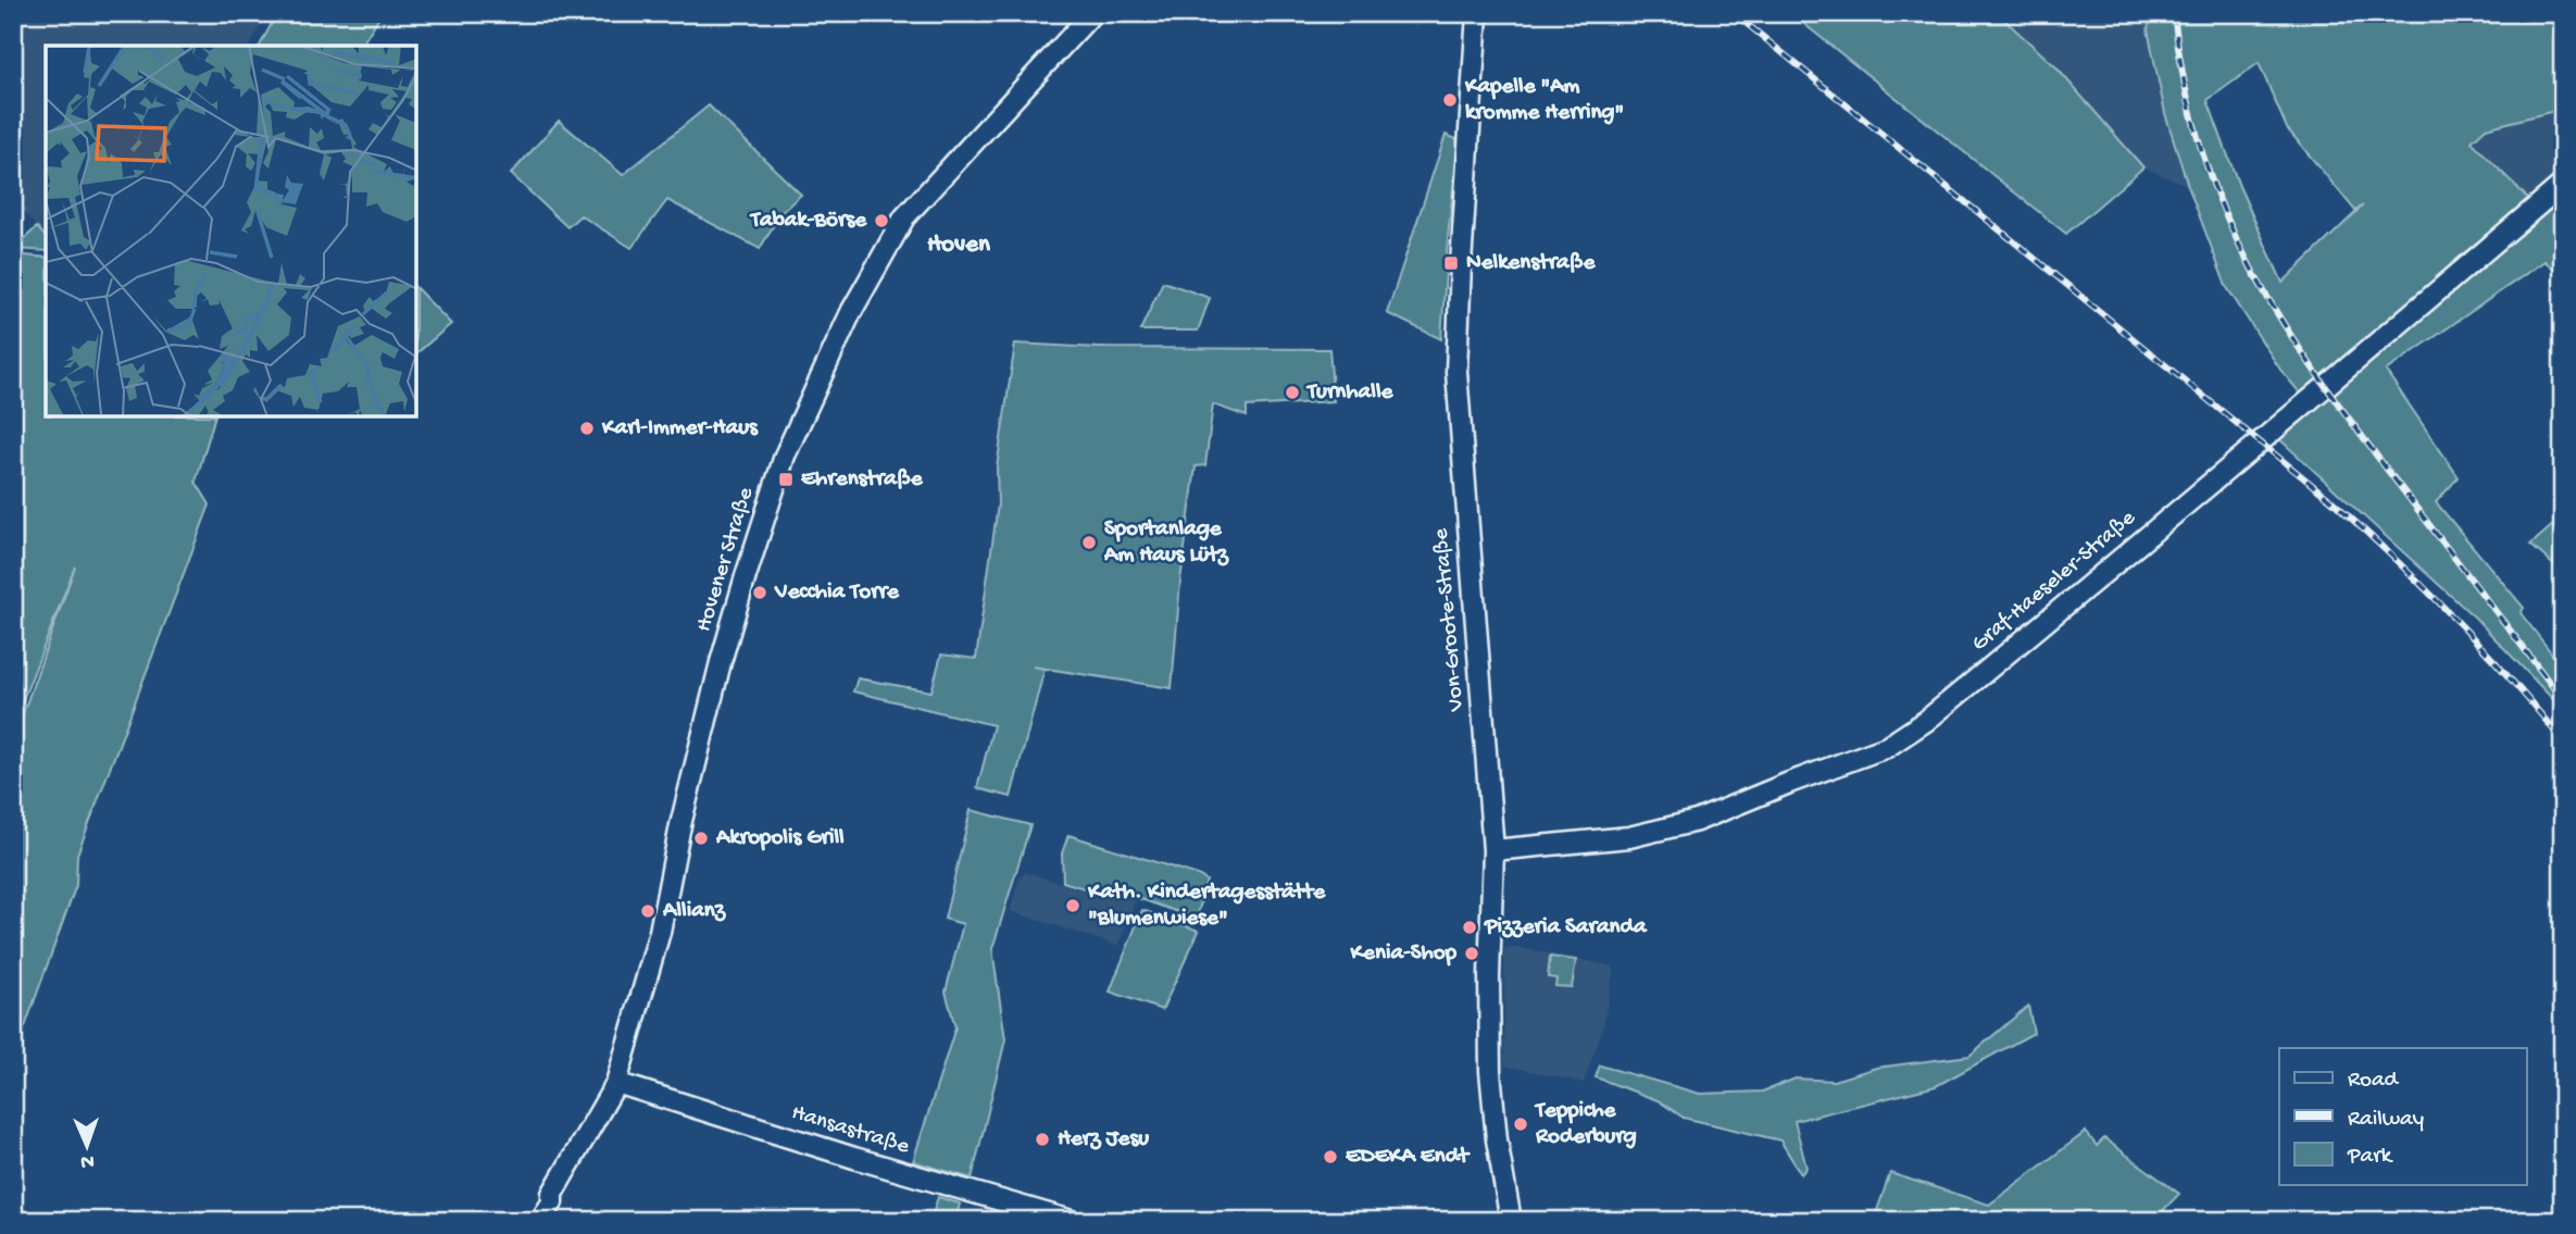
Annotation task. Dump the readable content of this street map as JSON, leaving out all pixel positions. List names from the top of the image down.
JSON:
{
  "streets": {
    "street": [
      "Hovener Straße",
      "Graf-Haeseler-Straße",
      "Von-Groote-Straße",
      "Hansastraße"
    ]
  },
  "crossings": [
    ["Hovener Straße", "Hansastraße"],
    ["Graf-Haeseler-Straße", "Von-Groote-Straße"]
  ],
  "districts": ["Hoven"],
  "places": {
    "other": [
      "Kapelle \"Am kromme Herring\"",
      "Tabak-Börse",
      "Turnhalle",
      "Karl-Immer-Haus",
      "Sportanlage Am Haus Lütz",
      "Vecchia Torre",
      "Akropolis Grill",
      "Kath. Kindertagesstätte \"Blumenwiese\"",
      "Allianz",
      "Pizzeria Saranda",
      "Kenia-Shop",
      "Teppiche Roderburg",
      "Herz Jesu",
      "EDEKA Endt"
    ],
    "transit": ["Nelkenstraße", "Ehrenstraße"]
  },
  "legend": ["Road", "Railway", "Park"],
  "north": "bottom"
}
